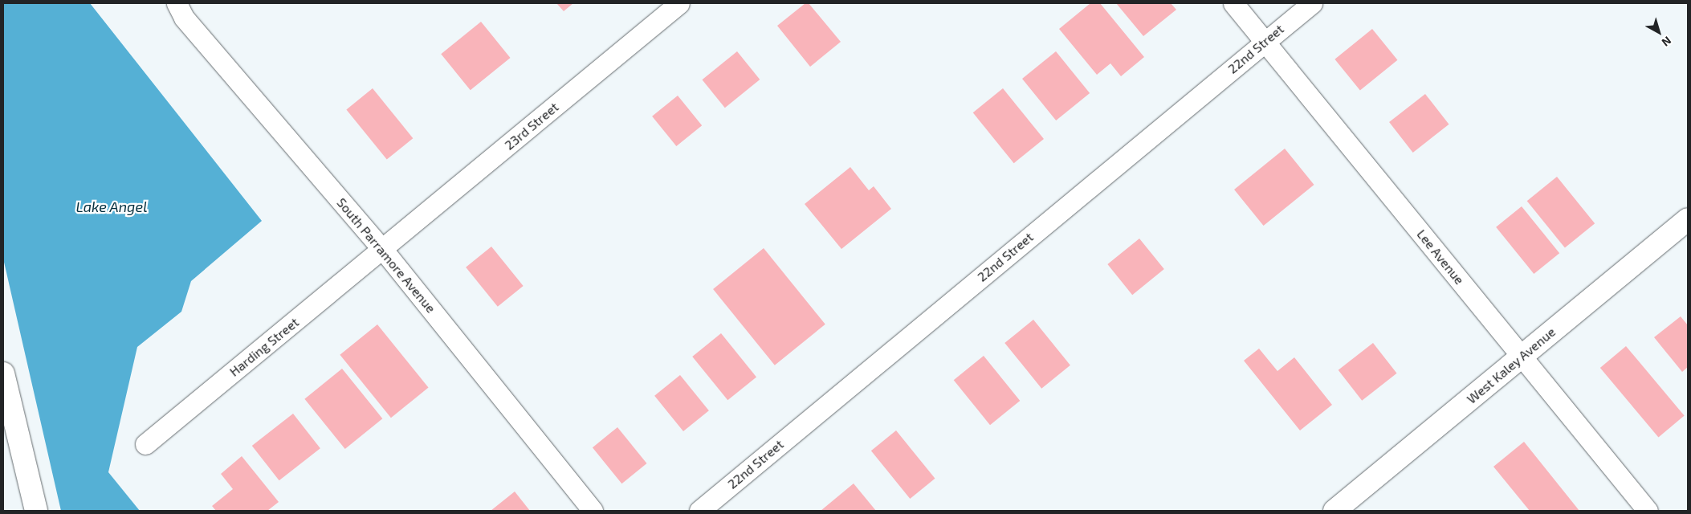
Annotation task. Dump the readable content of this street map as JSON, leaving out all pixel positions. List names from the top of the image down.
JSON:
{
  "streets": {
    "main road": ["West Kaley Avenue"],
    "street": [
      "22nd Street",
      "23rd Street",
      "South Parramore Avenue",
      "Lee Avenue",
      "Harding Street"
    ]
  },
  "crossings": [
    ["22nd Street", "Lee Avenue"],
    ["23rd Street", "South Parramore Avenue"],
    ["23rd Street", "Harding Street"],
    ["South Parramore Avenue", "Harding Street"],
    ["Lee Avenue", "West Kaley Avenue"]
  ],
  "water": ["Lake Angel"],
  "north": "bottom right"
}
